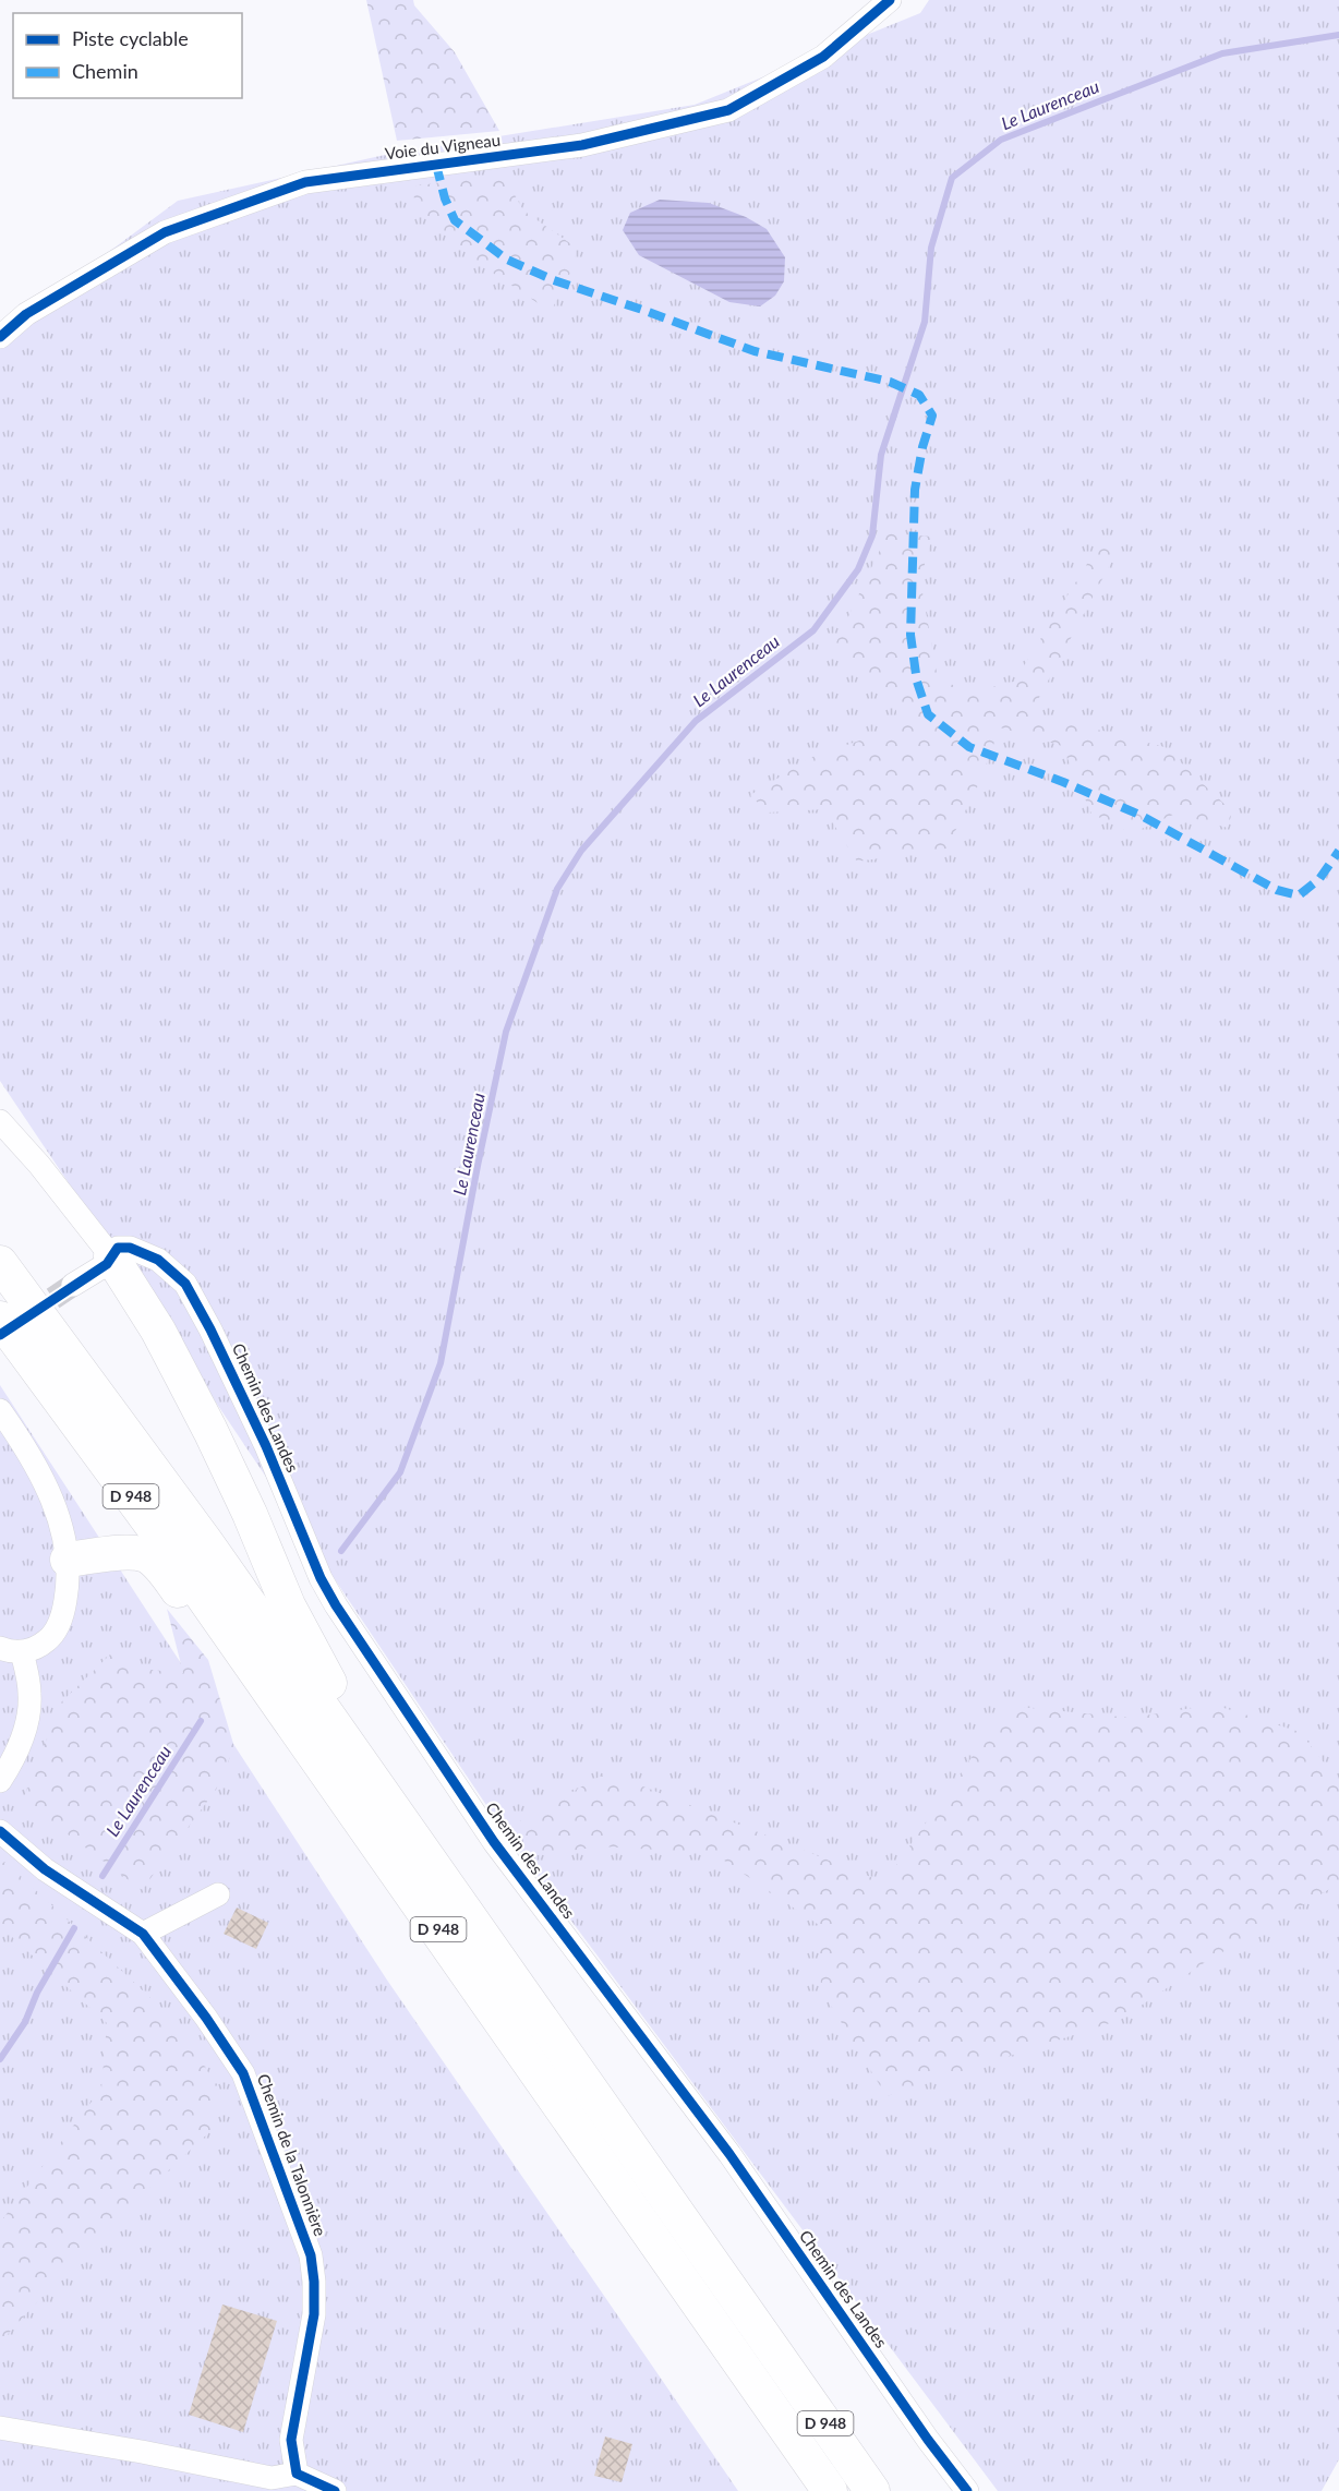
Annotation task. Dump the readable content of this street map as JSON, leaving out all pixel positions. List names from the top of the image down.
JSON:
{
  "streets": {
    "highway": ["D 948"],
    "street": ["Voie du Vigneau", "Chemin des Landes", "Chemin de la Talonnière"]
  },
  "water": ["Le Laurenceau"],
  "legend": ["Piste cyclable", "Chemin"]
}
